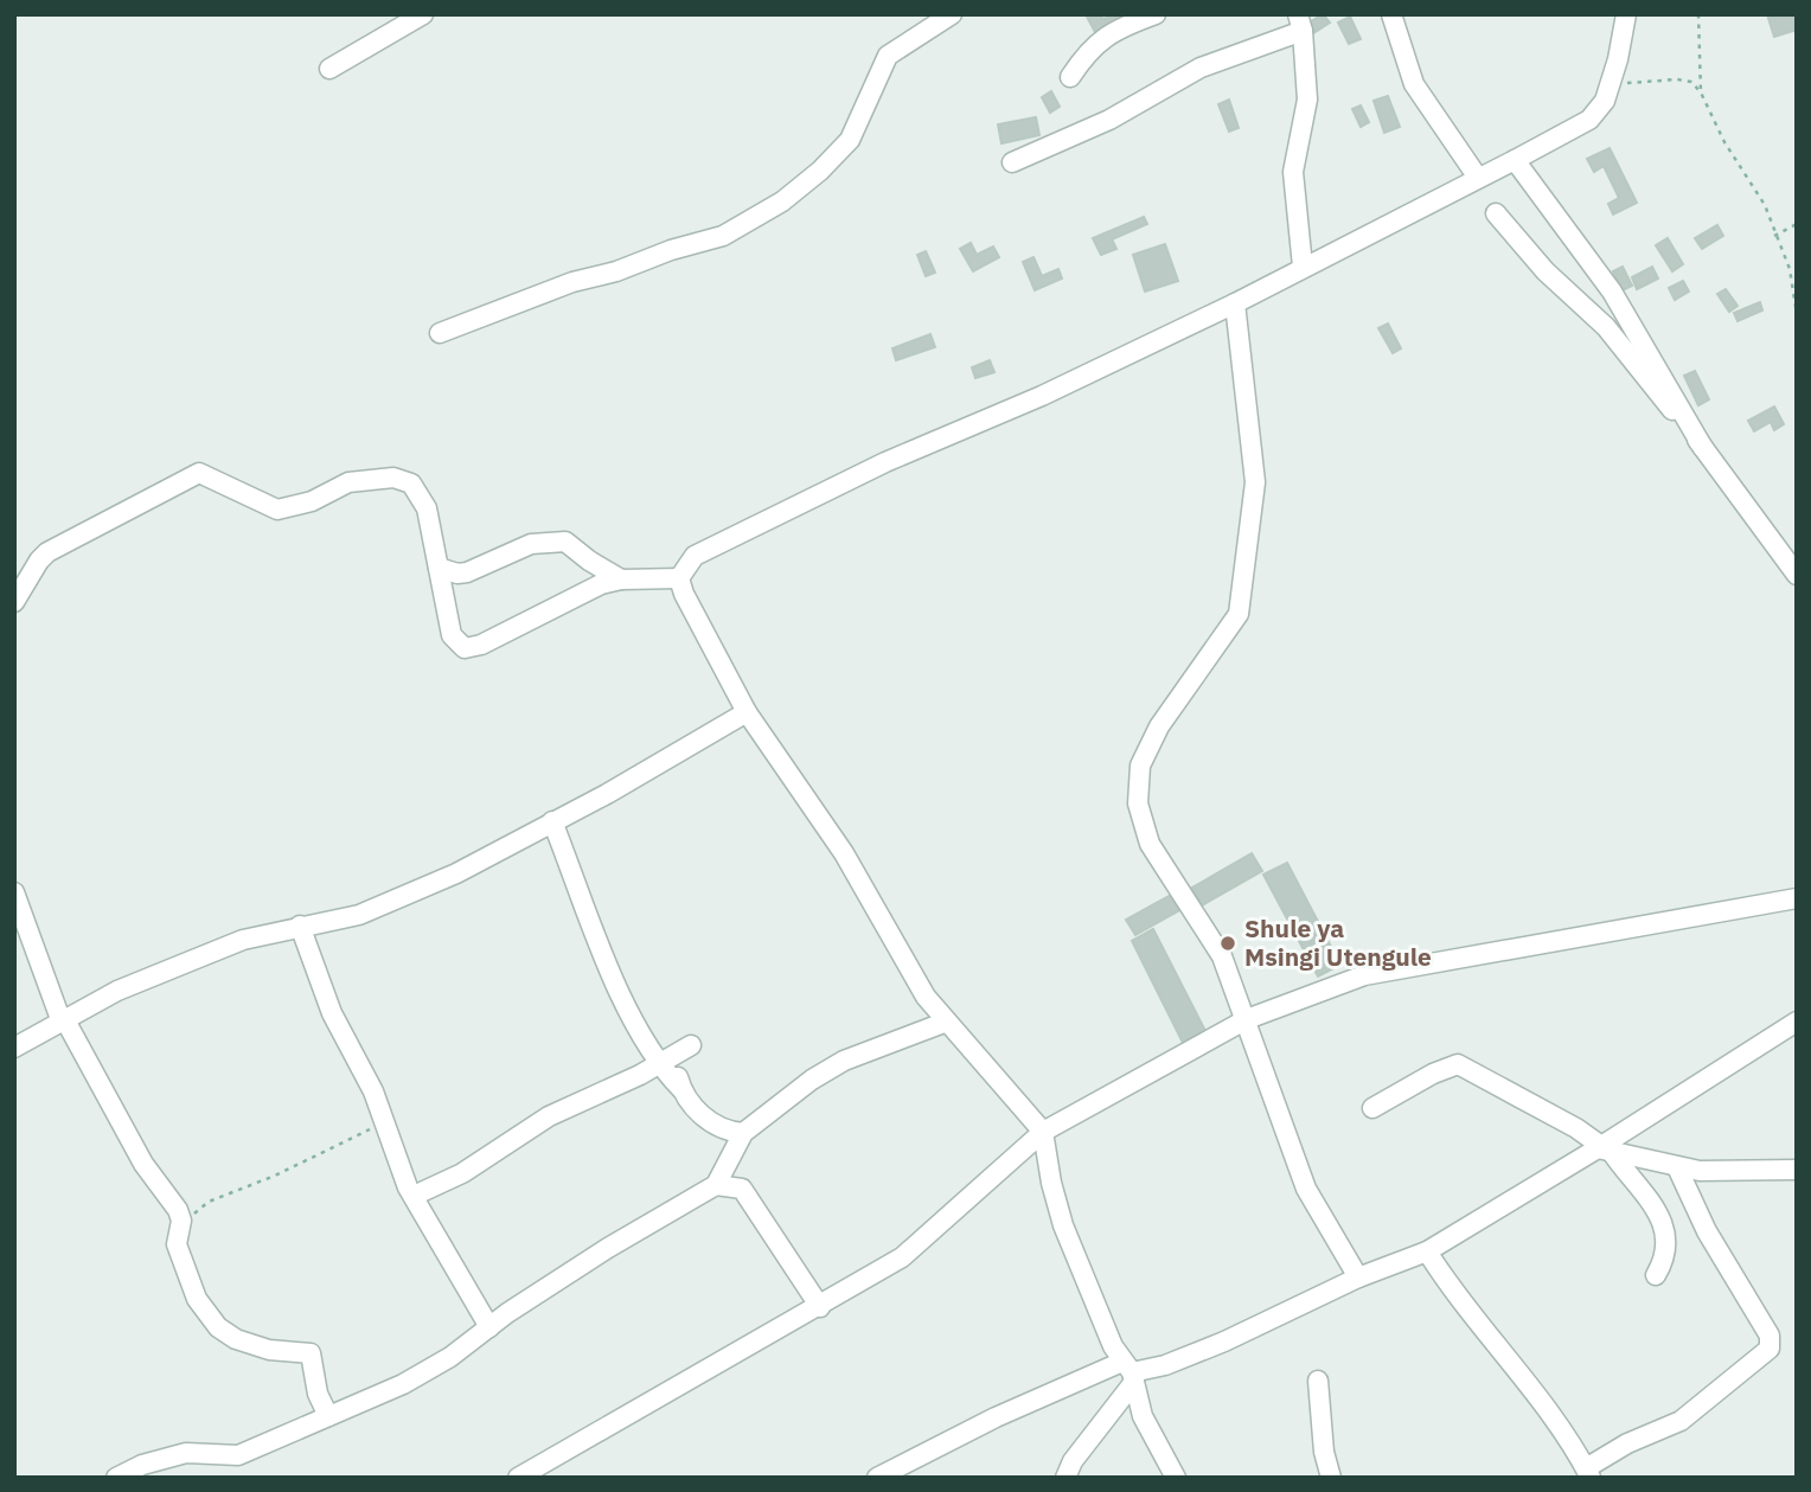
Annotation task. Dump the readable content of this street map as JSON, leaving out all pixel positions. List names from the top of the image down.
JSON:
{
  "places": ["Shule ya Msingi Utengule"]
}
